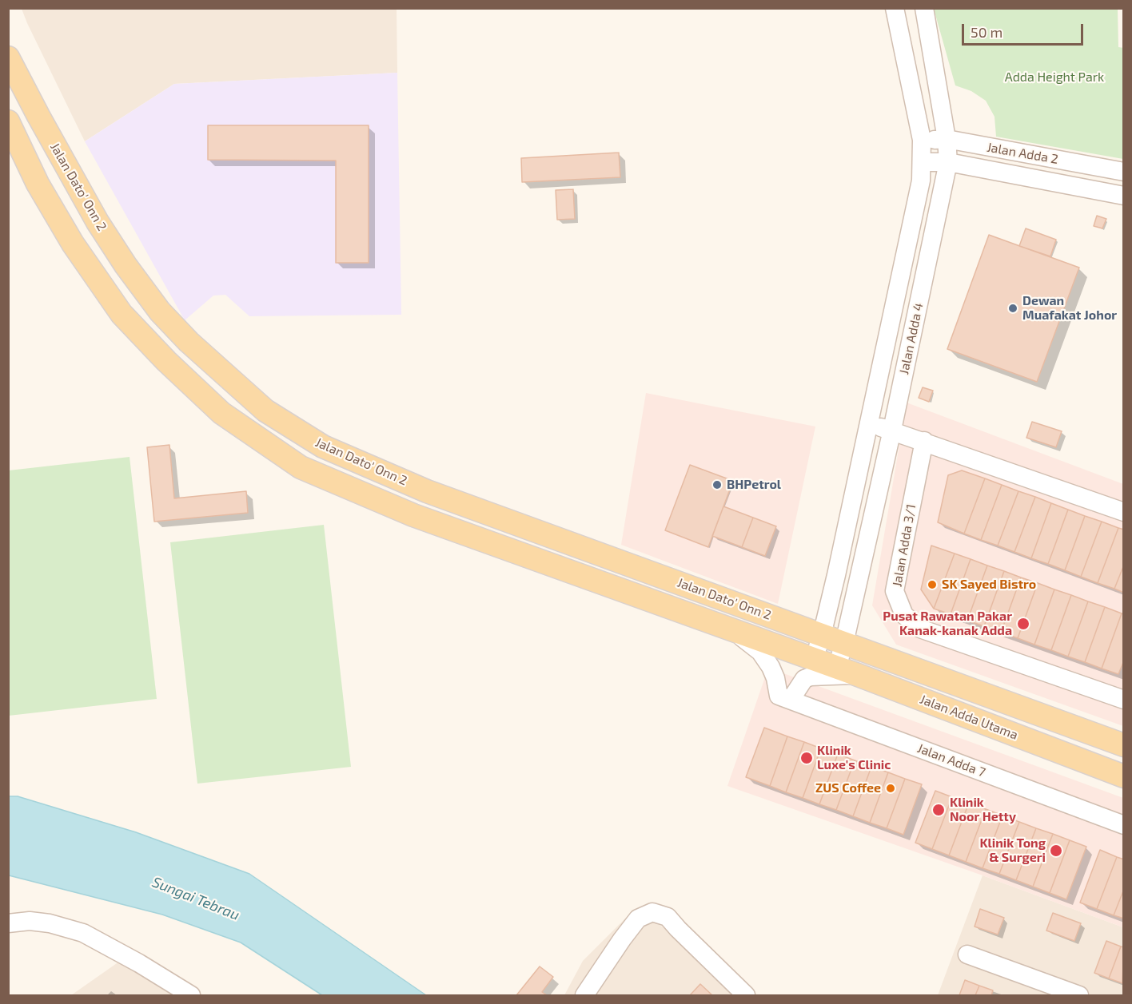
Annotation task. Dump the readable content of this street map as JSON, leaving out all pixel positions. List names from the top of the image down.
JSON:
{
  "streets": {
    "main road": ["Jalan Dato' Onn 2", "Jalan Adda Utama"],
    "street": [
      "Jalan Adda 2",
      "Jalan Adda 4",
      "Jalan Adda 3/1",
      "Jalan Adda 7"
    ]
  },
  "crossings": [
    ["Jalan Adda 2", "Jalan Adda 4"],
    ["Jalan Dato' Onn 2", "Jalan Adda 4"],
    ["Jalan Dato' Onn 2", "Jalan Adda Utama"],
    ["Jalan Adda 4", "Jalan Adda Utama"]
  ],
  "water": ["Sungai Tebrau"],
  "parks": ["Adda Height Park"],
  "places": [
    "Dewan Muafakat Johor",
    "BHPetrol",
    "SK Sayed Bistro",
    "Pusat Rawatan Pakar Kanak-kanak Adda",
    "Klinik Luxe's Clinic",
    "ZUS Coffee",
    "Klinik Noor Hetty",
    "Klinik Tong & Surgeri"
  ],
  "scale_bar": "50 m"
}
